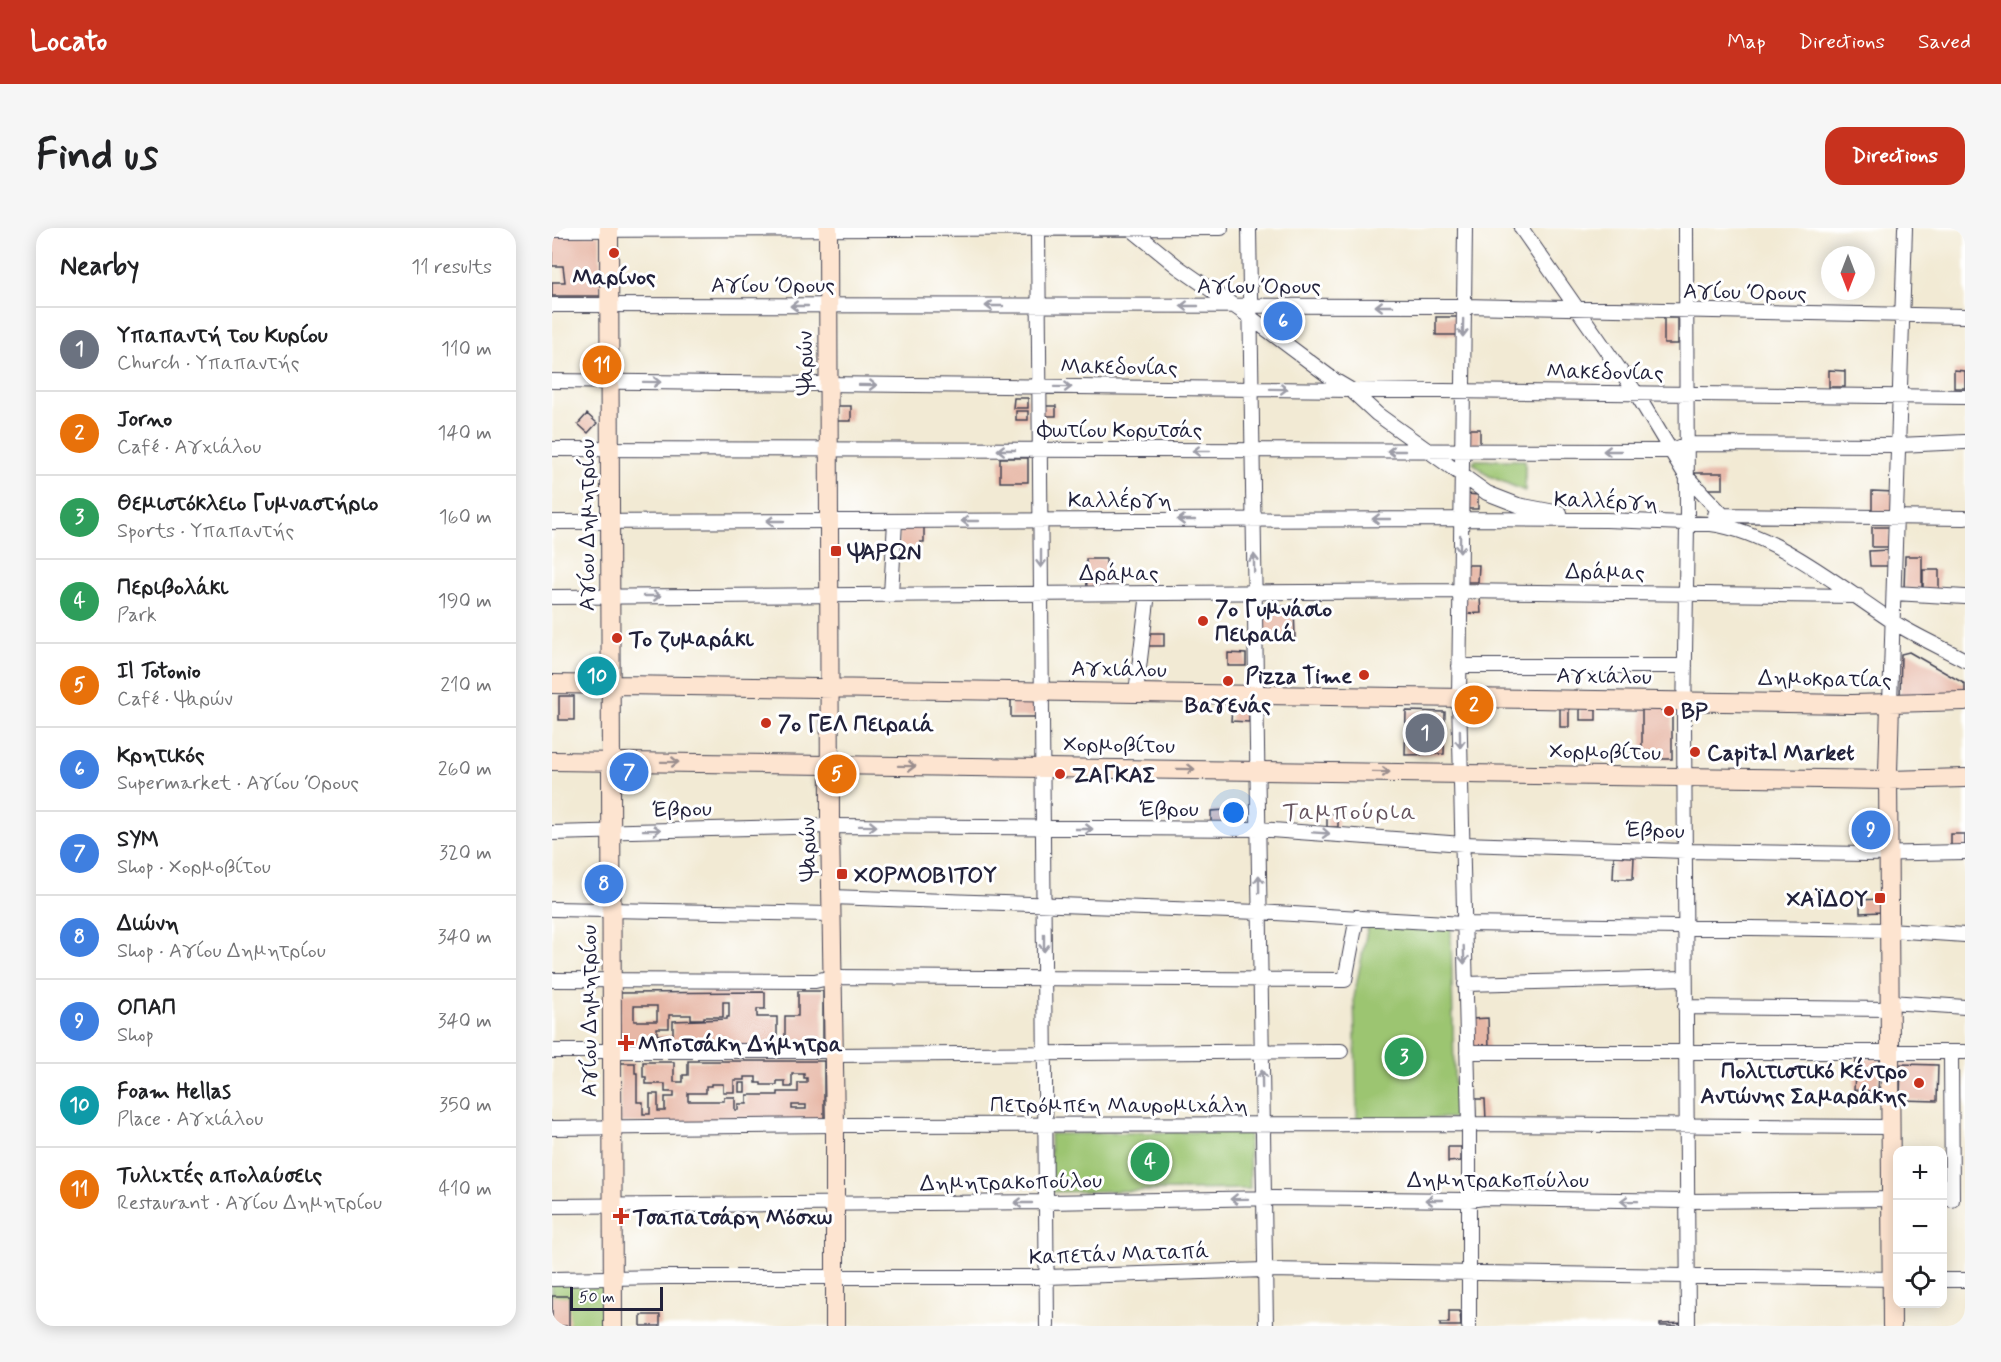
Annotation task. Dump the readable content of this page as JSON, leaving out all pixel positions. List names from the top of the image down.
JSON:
{
  "streets": {
    "main road": [
      "Ψαρών",
      "Αγίου Δημητρίου",
      "Αγχιάλου",
      "Δημοκρατίας",
      "Χορμοβίτου"
    ],
    "street": [
      "Αγίου Όρους",
      "Μακεδονίας",
      "Φωτίου Κορυτσάς",
      "Καλλέργη",
      "Δράμας",
      "Έβρου",
      "Πετρόμπεη Μαυρομιχάλη",
      "Δημητρακοπούλου",
      "Καπετάν Ματαπά"
    ]
  },
  "crossings": [
    ["Αγίου Όρους", "Ψαρών"],
    ["Αγίου Όρους", "Αγίου Δημητρίου"],
    ["Ψαρών", "Μακεδονίας"],
    ["Ψαρών", "Φωτίου Κορυτσάς"],
    ["Ψαρών", "Καλλέργη"],
    ["Ψαρών", "Δράμας"],
    ["Ψαρών", "Αγχιάλου"],
    ["Ψαρών", "Χορμοβίτου"],
    ["Ψαρών", "Έβρου"],
    ["Ψαρών", "Πετρόμπεη Μαυρομιχάλη"],
    ["Ψαρών", "Δημητρακοπούλου"],
    ["Ψαρών", "Καπετάν Ματαπά"],
    ["Μακεδονίας", "Αγίου Δημητρίου"],
    ["Φωτίου Κορυτσάς", "Αγίου Δημητρίου"],
    ["Καλλέργη", "Αγίου Δημητρίου"],
    ["Αγίου Δημητρίου", "Δράμας"],
    ["Αγίου Δημητρίου", "Αγχιάλου"],
    ["Αγίου Δημητρίου", "Χορμοβίτου"],
    ["Αγίου Δημητρίου", "Έβρου"],
    ["Αγίου Δημητρίου", "Πετρόμπεη Μαυρομιχάλη"],
    ["Αγίου Δημητρίου", "Δημητρακοπούλου"],
    ["Αγίου Δημητρίου", "Καπετάν Ματαπά"],
    ["Αγχιάλου", "Δημοκρατίας"]
  ],
  "one_way": [
    "Μακεδονίας",
    "Φωτίου Κορυτσάς",
    "Καλλέργη",
    "Χορμοβίτου",
    "Δημητρακοπούλου"
  ],
  "districts": ["Ταμπούρια"],
  "places": {
    "other": [
      "Μαρίνος",
      "7ο Γυμνάσιο Πειραιά",
      "Το ζυμαράκι",
      "Pizza Time",
      "Βαγενάς",
      "BP",
      "7ο ΓΕΛ Πειραιά",
      "Capital Market",
      "ΖΑΓΚΑΣ",
      "Πολιτιστικό Κέντρο Αντώνης Σαμαράκης"
    ],
    "transit": ["ΨΑΡΩΝ", "ΧΟΡΜΟΒΙΤΟΥ", "ΧΑΪΔΟΥ"],
    "health": ["Μποτσάκη Δήμητρα", "Τσαπατσάρη Μόσχω"]
  },
  "scale_bar": "50 m",
  "north": "bottom",
  "page": {
    "header": "Locato",
    "nav": ["Map", "Directions", "Saved"],
    "buttons": "Directions",
    "title": "Find us",
    "heading": ["Nearby", "11 results"],
    "pins": [
      "6",
      "11",
      "10",
      "2",
      "1",
      "7",
      "5",
      "9",
      "8",
      "3",
      "4"
    ],
    "list": [
      {
        "mark": "1",
        "name": "Υπαπαντή του Κυρίου",
        "note": "Church · Υπαπαντής",
        "value": "110 m"
      },
      {
        "mark": "2",
        "name": "Jorno",
        "note": "Café · Αγχιάλου",
        "value": "140 m"
      },
      {
        "mark": "3",
        "name": "Θεμιστόκλειο Γυμναστήριο",
        "note": "Sports · Υπαπαντής",
        "value": "160 m"
      },
      {
        "mark": "4",
        "name": "Περιβολάκι",
        "note": "Park",
        "value": "190 m"
      },
      {
        "mark": "5",
        "name": "Il Totonio",
        "note": "Café · Ψαρών",
        "value": "210 m"
      },
      {
        "mark": "6",
        "name": "Κρητικός",
        "note": "Supermarket · Αγίου Όρους",
        "value": "260 m"
      },
      {
        "mark": "7",
        "name": "SYM",
        "note": "Shop · Χορμοβίτου",
        "value": "320 m"
      },
      {
        "mark": "8",
        "name": "Διώνη",
        "note": "Shop · Αγίου Δημητρίου",
        "value": "340 m"
      },
      {
        "mark": "9",
        "name": "ΟΠΑΠ",
        "note": "Shop",
        "value": "340 m"
      },
      {
        "mark": "10",
        "name": "Foam Hellas",
        "note": "Place · Αγχιάλου",
        "value": "350 m"
      },
      {
        "mark": "11",
        "name": "Τυλιχτές απολαύσεις",
        "note": "Restaurant · Αγίου Δημητρίου",
        "value": "410 m"
      }
    ],
    "map_buttons": ["+", "−"],
    "scale": "50 m"
  }
}
